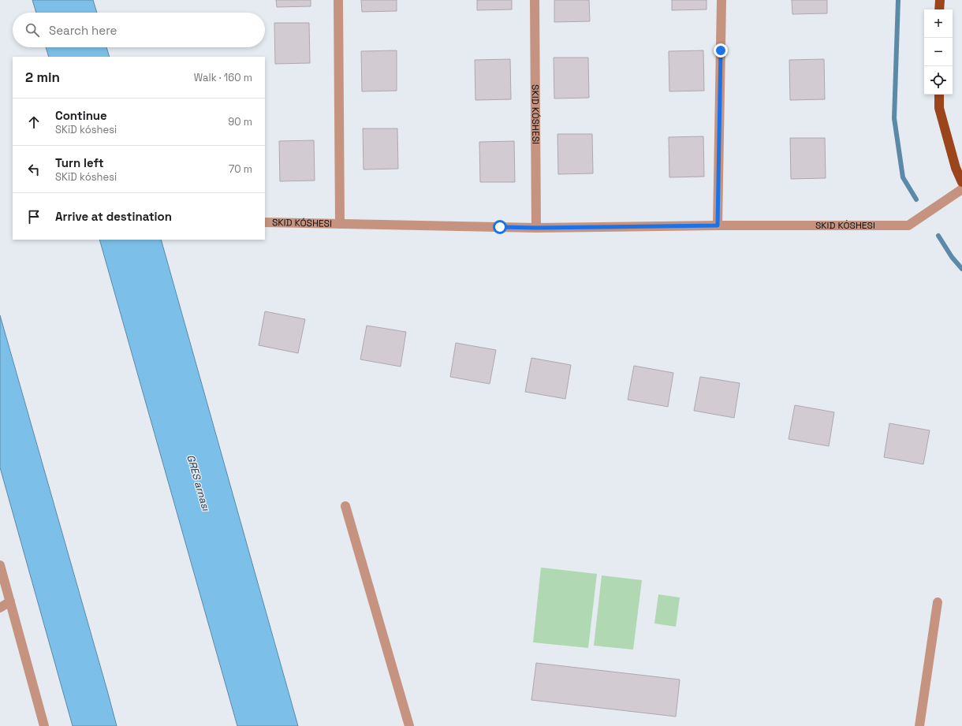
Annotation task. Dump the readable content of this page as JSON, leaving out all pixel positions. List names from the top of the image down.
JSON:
{
  "streets": {
    "street": ["SKID KÓSHESI"]
  },
  "water": ["GRES arnası"],
  "page": {
    "map_buttons": ["+", "−"],
    "search": "Search here",
    "heading": ["2 min", "Walk · 160 m"],
    "list": [
      ["Continue", "SKiD kóshesi", "90 m"],
      ["Turn left", "SKiD kóshesi", "70 m"],
      "Arrive at destination"
    ]
  }
}
